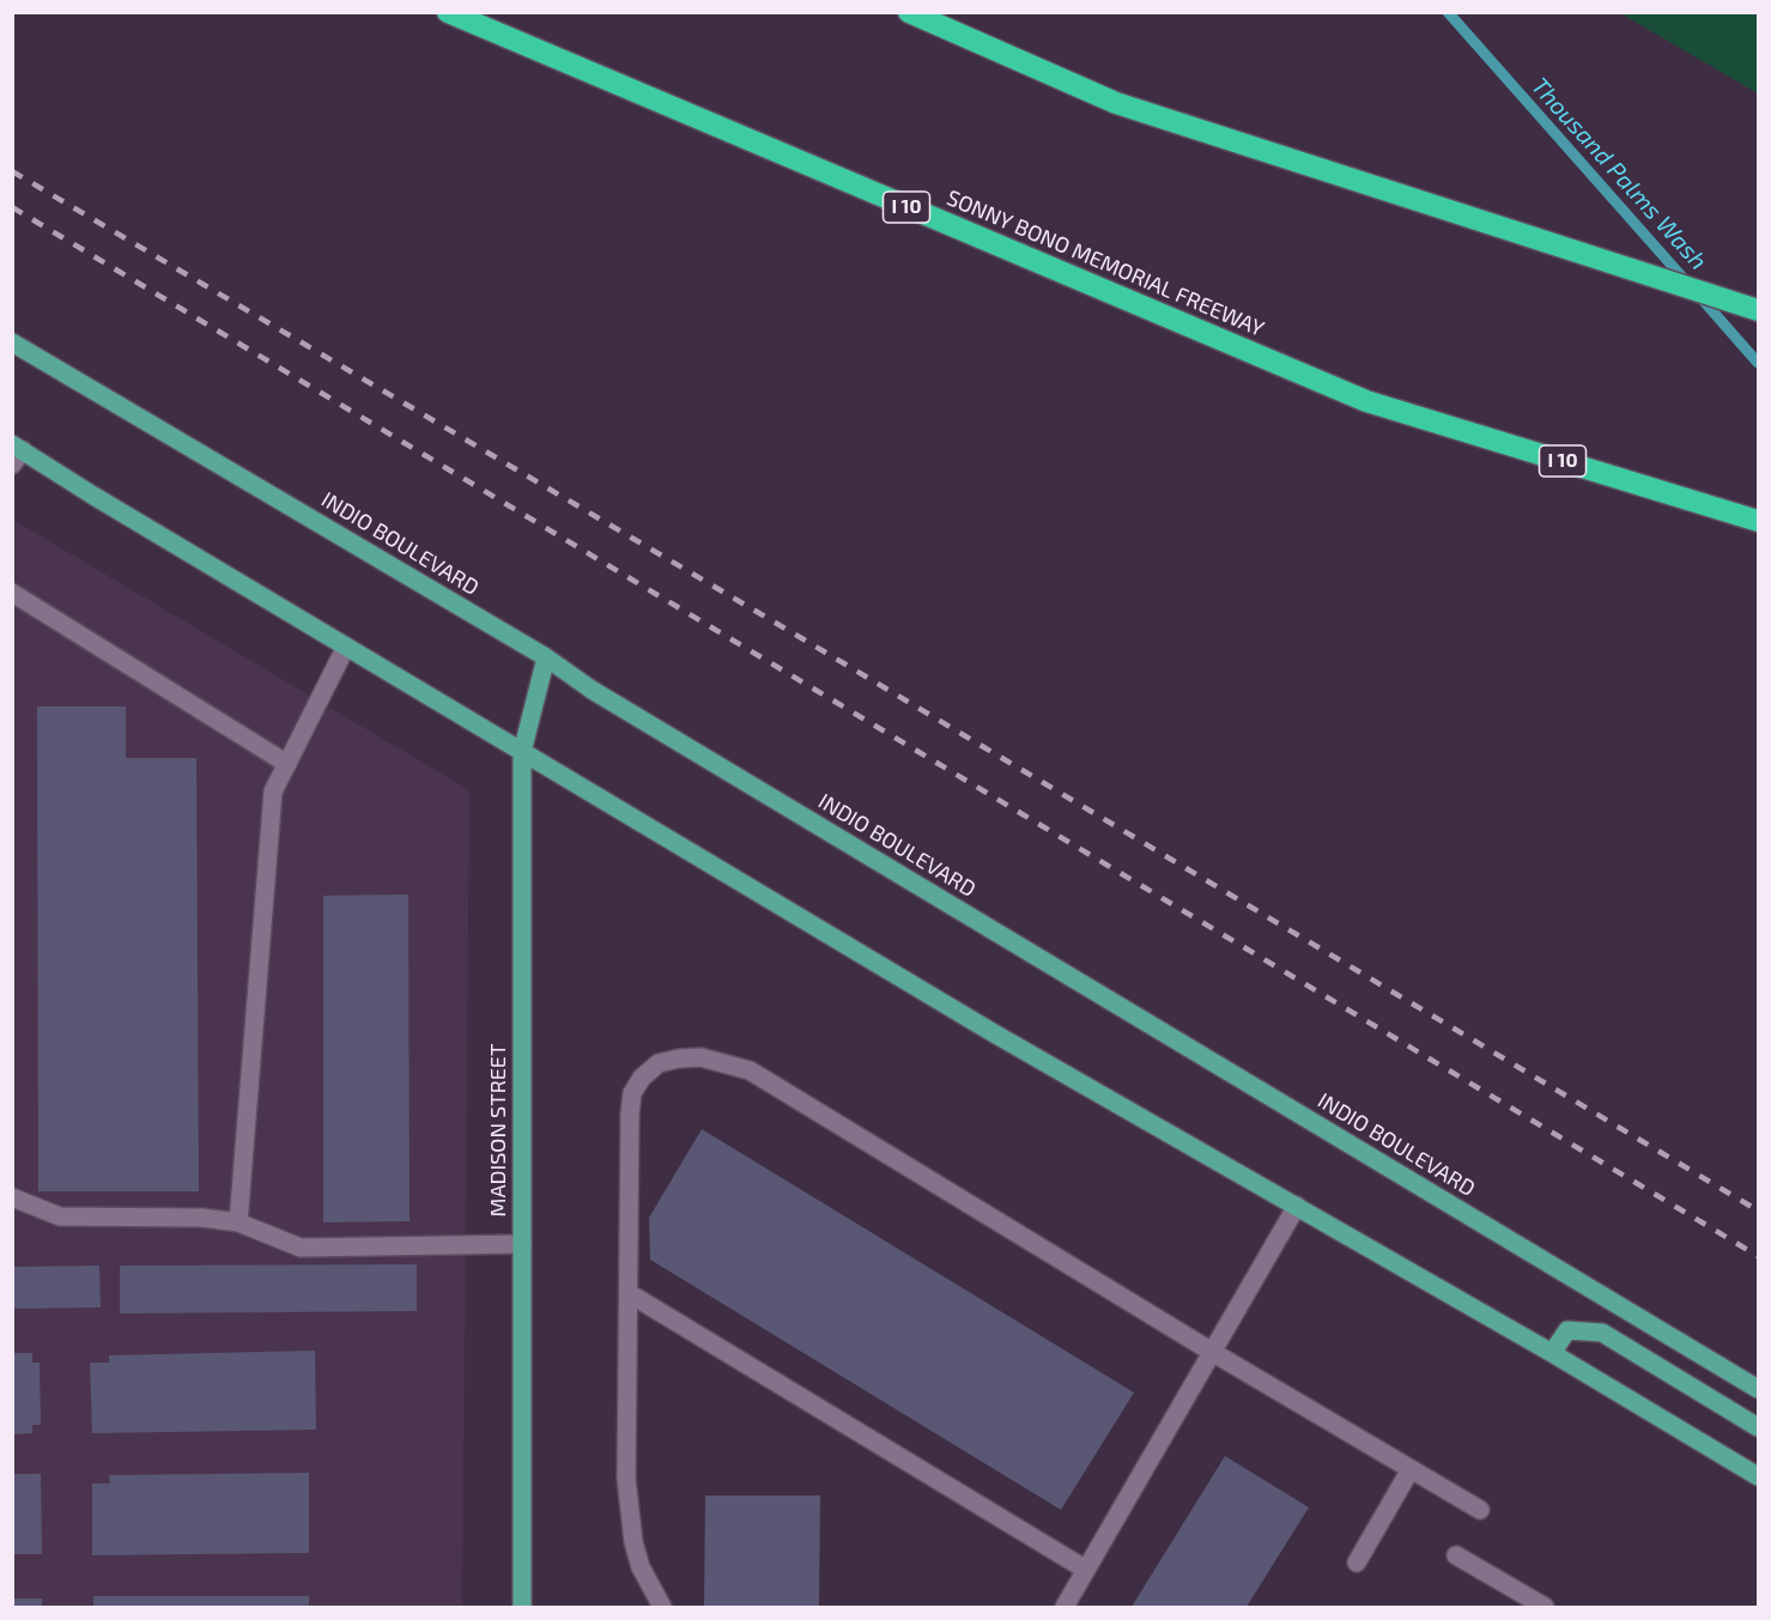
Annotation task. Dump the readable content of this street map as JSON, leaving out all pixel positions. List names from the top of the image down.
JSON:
{
  "streets": {
    "highway": ["I 10", "SONNY BONO MEMORIAL FREEWAY"],
    "main road": ["INDIO BOULEVARD", "MADISON STREET"]
  },
  "crossings": [
    ["INDIO BOULEVARD", "MADISON STREET"]
  ],
  "water": ["Thousand Palms Wash"]
}
